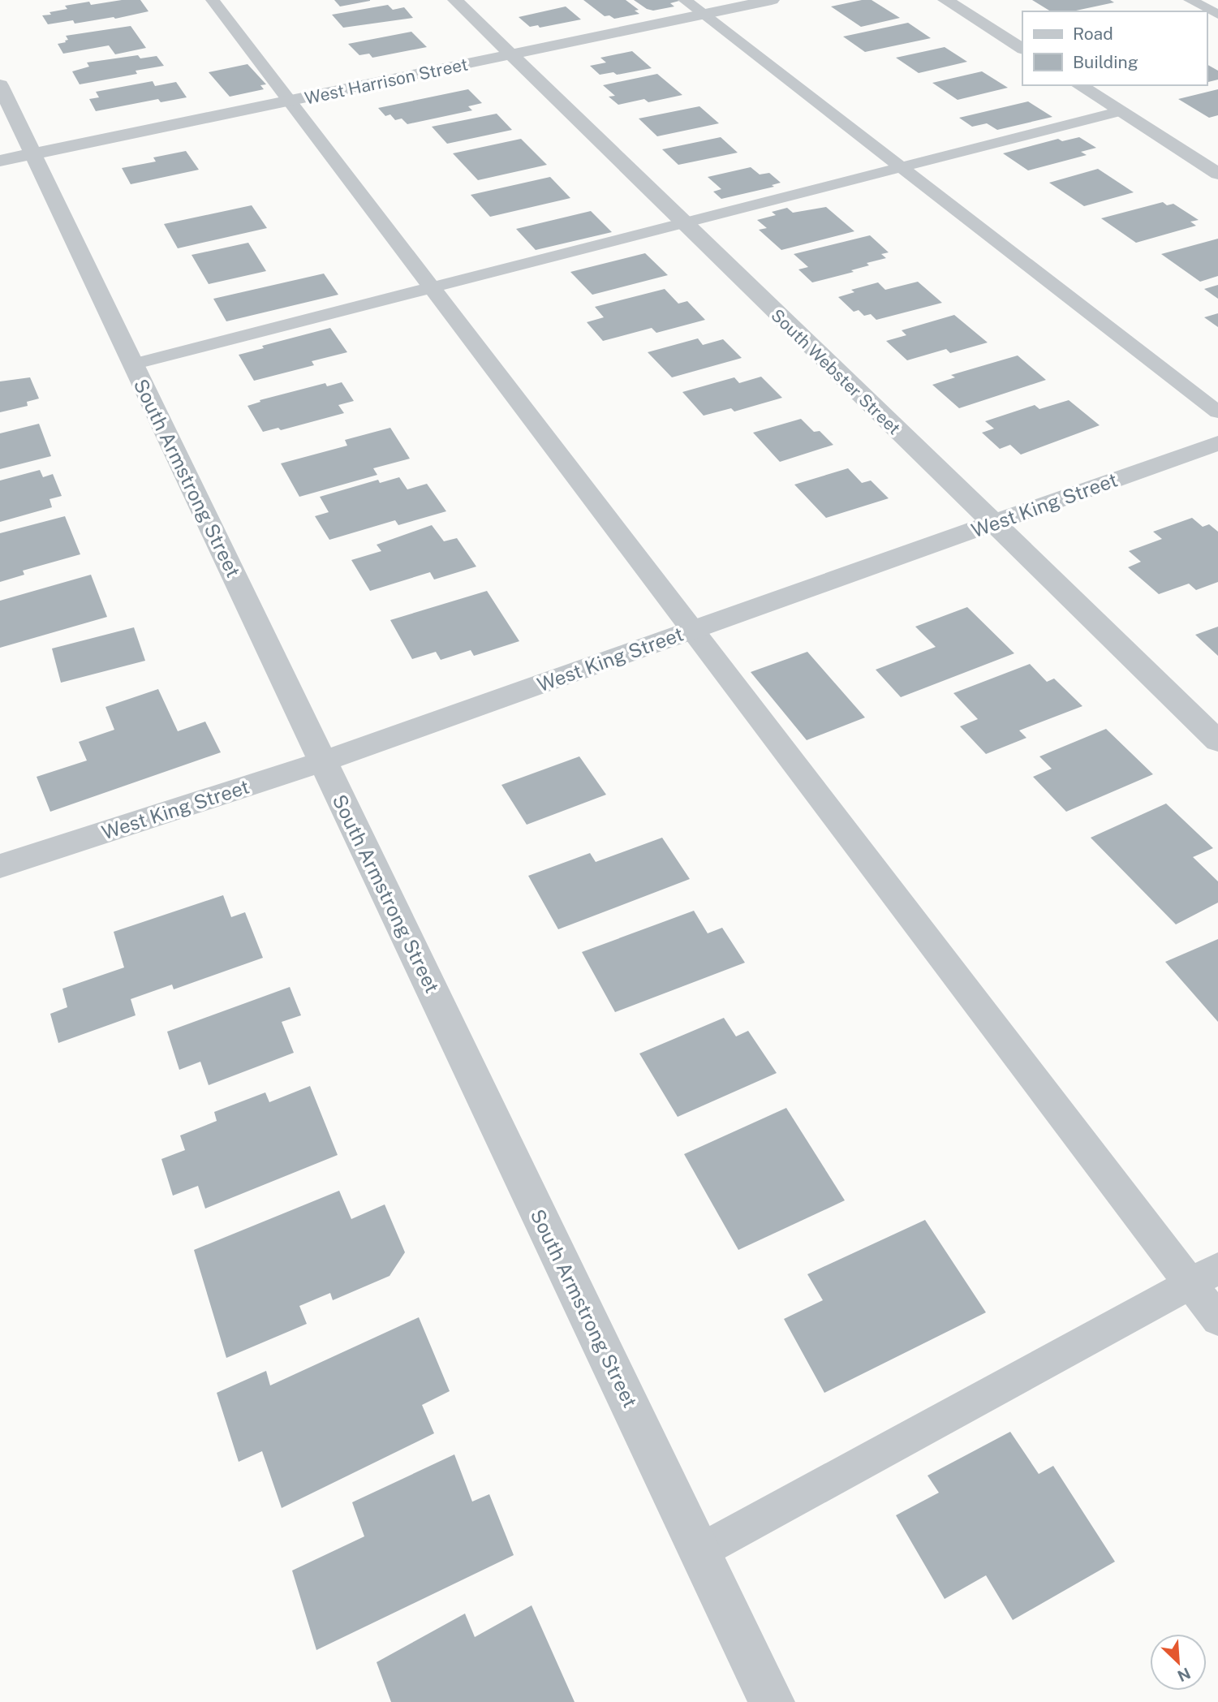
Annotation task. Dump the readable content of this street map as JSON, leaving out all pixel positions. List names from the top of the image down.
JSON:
{
  "streets": {
    "street": [
      "West Harrison Street",
      "South Webster Street",
      "South Armstrong Street",
      "West King Street"
    ]
  },
  "crossings": [
    ["West Harrison Street", "South Webster Street"],
    ["West Harrison Street", "South Armstrong Street"],
    ["South Webster Street", "West King Street"],
    ["South Armstrong Street", "West King Street"]
  ],
  "legend": ["Road", "Building"],
  "north": "bottom right"
}
